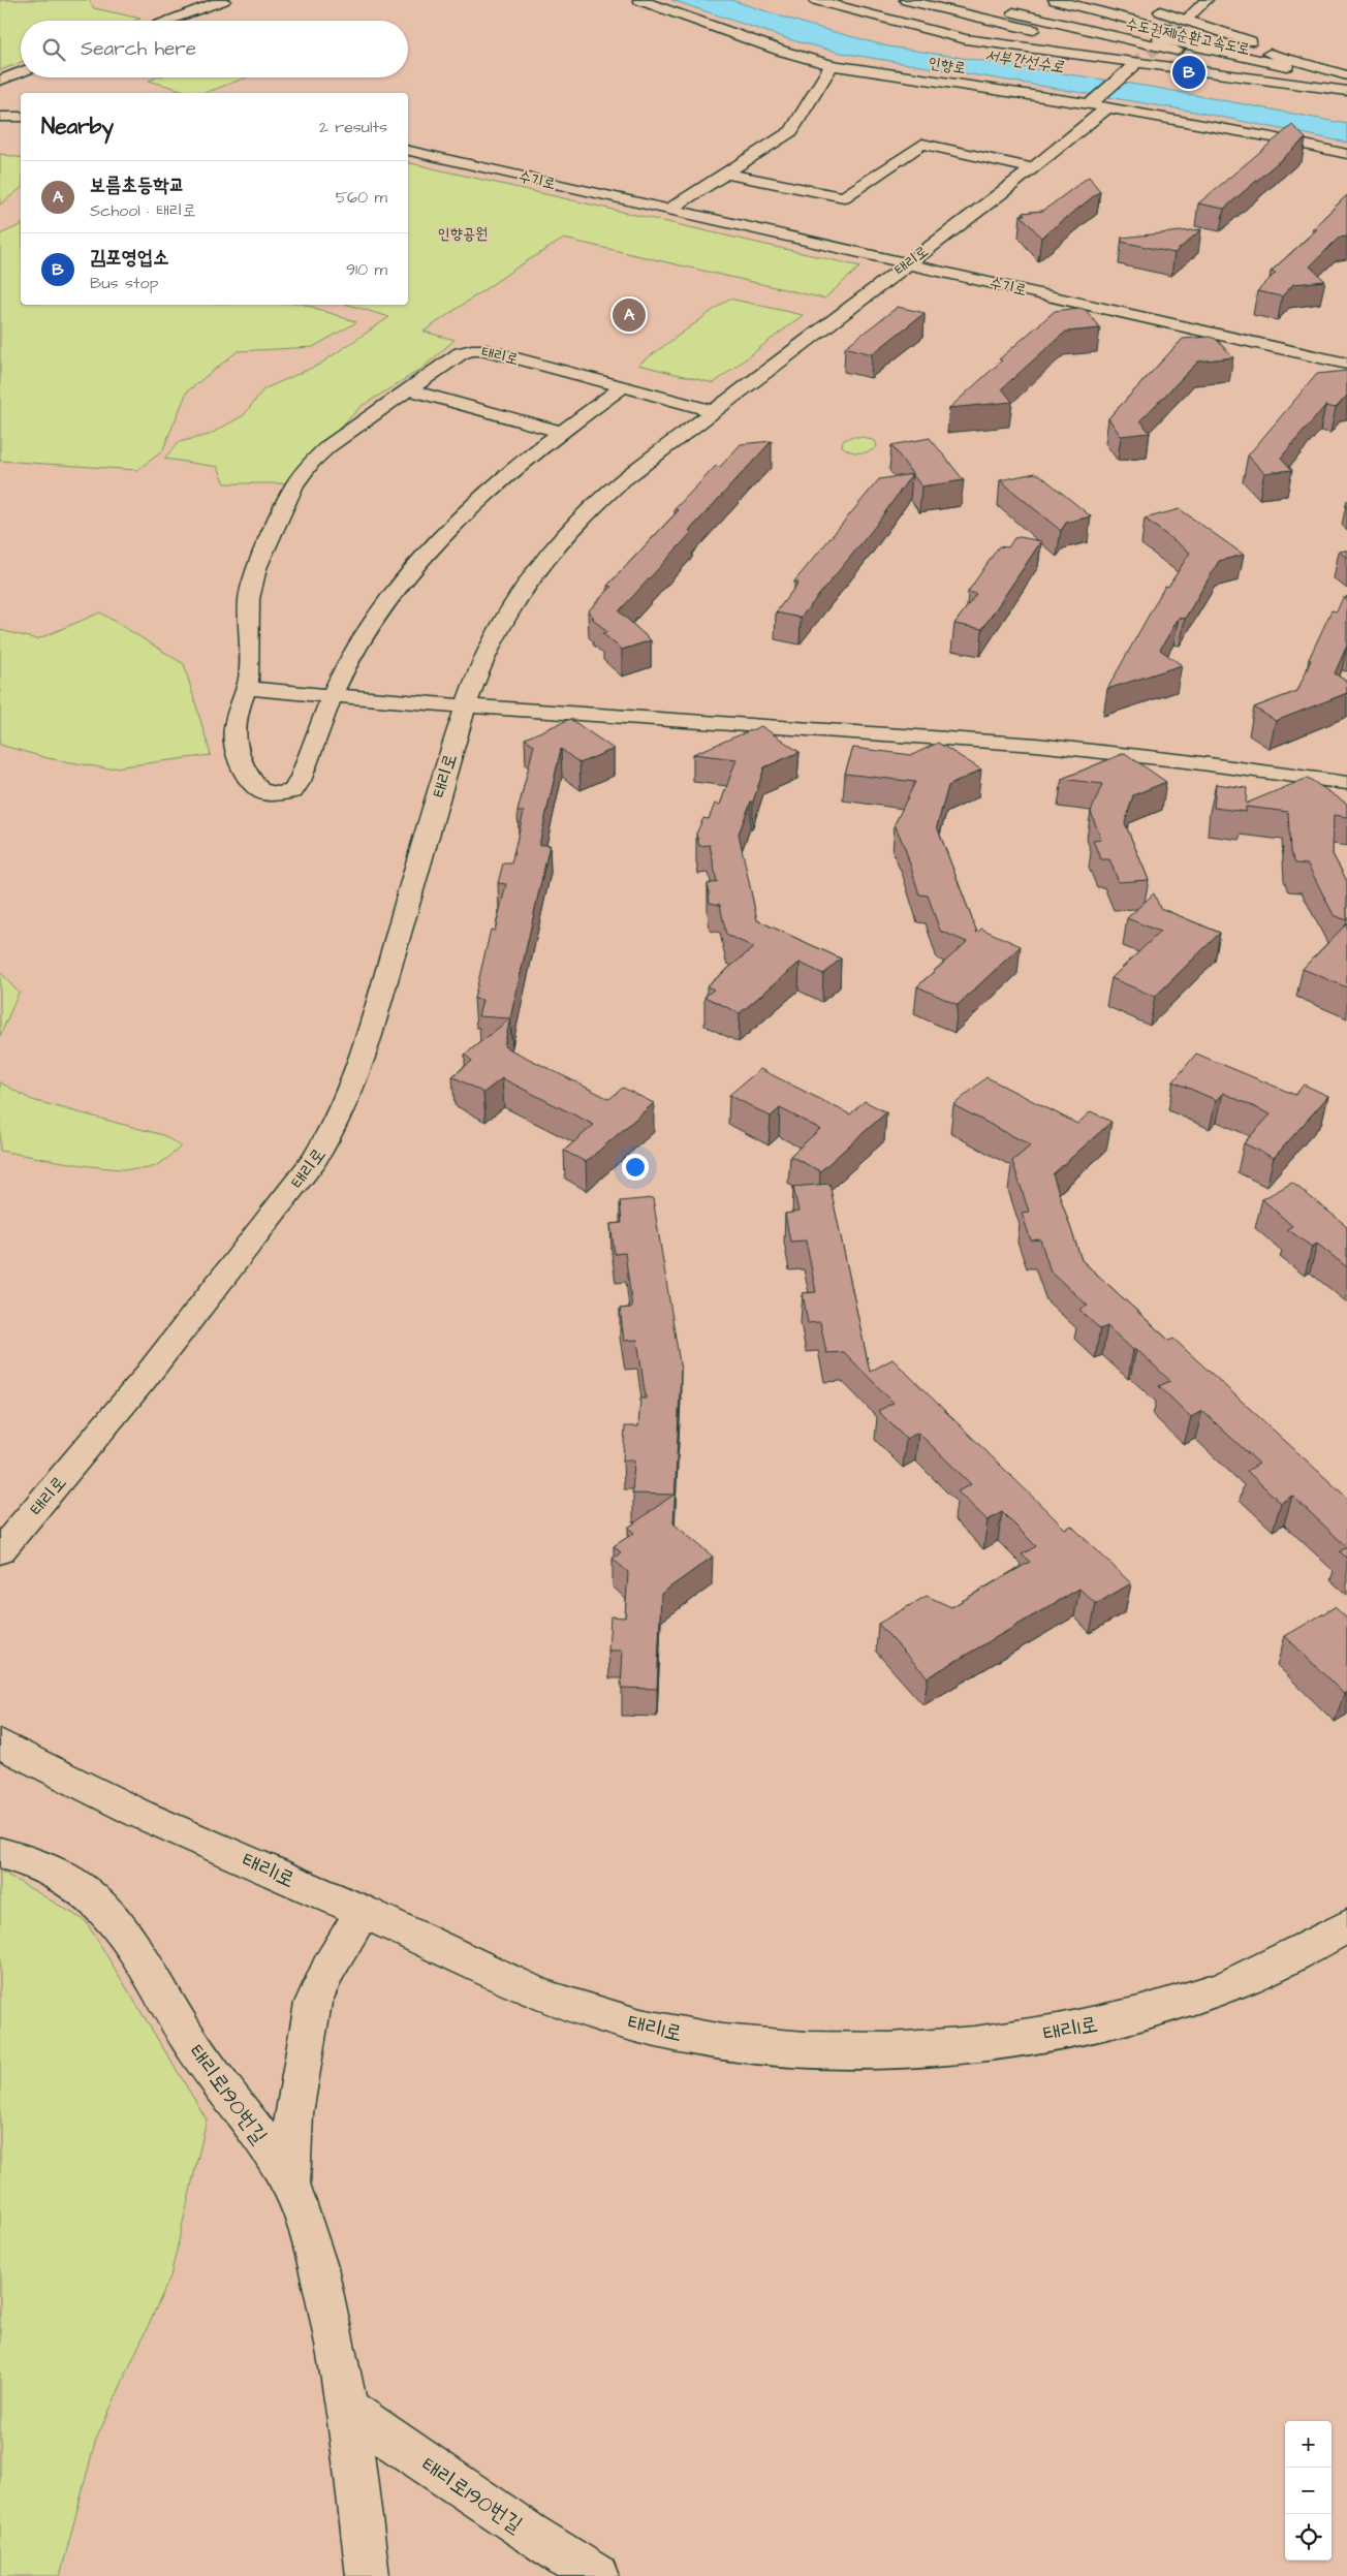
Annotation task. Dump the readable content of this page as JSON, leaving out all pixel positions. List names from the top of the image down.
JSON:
{
  "streets": {
    "main road": [
      "수도권제1순환고속도로",
      "인향로",
      "수기로",
      "태리로",
      "태리1로",
      "태리로190번길"
    ]
  },
  "crossings": [
    ["인향로", "태리로"],
    ["수기로", "태리로"]
  ],
  "water": ["서부간선수로"],
  "parks": ["인향공원"],
  "page": {
    "search": "Search here",
    "pins": ["B", "A"],
    "heading": ["Nearby", "2 results"],
    "list": [
      {
        "mark": "A",
        "name": "보름초등학교",
        "note": "School · 태리로",
        "value": "560 m"
      },
      {
        "mark": "B",
        "name": "김포영업소",
        "note": "Bus stop",
        "value": "910 m"
      }
    ],
    "map_buttons": ["+", "−"]
  }
}
